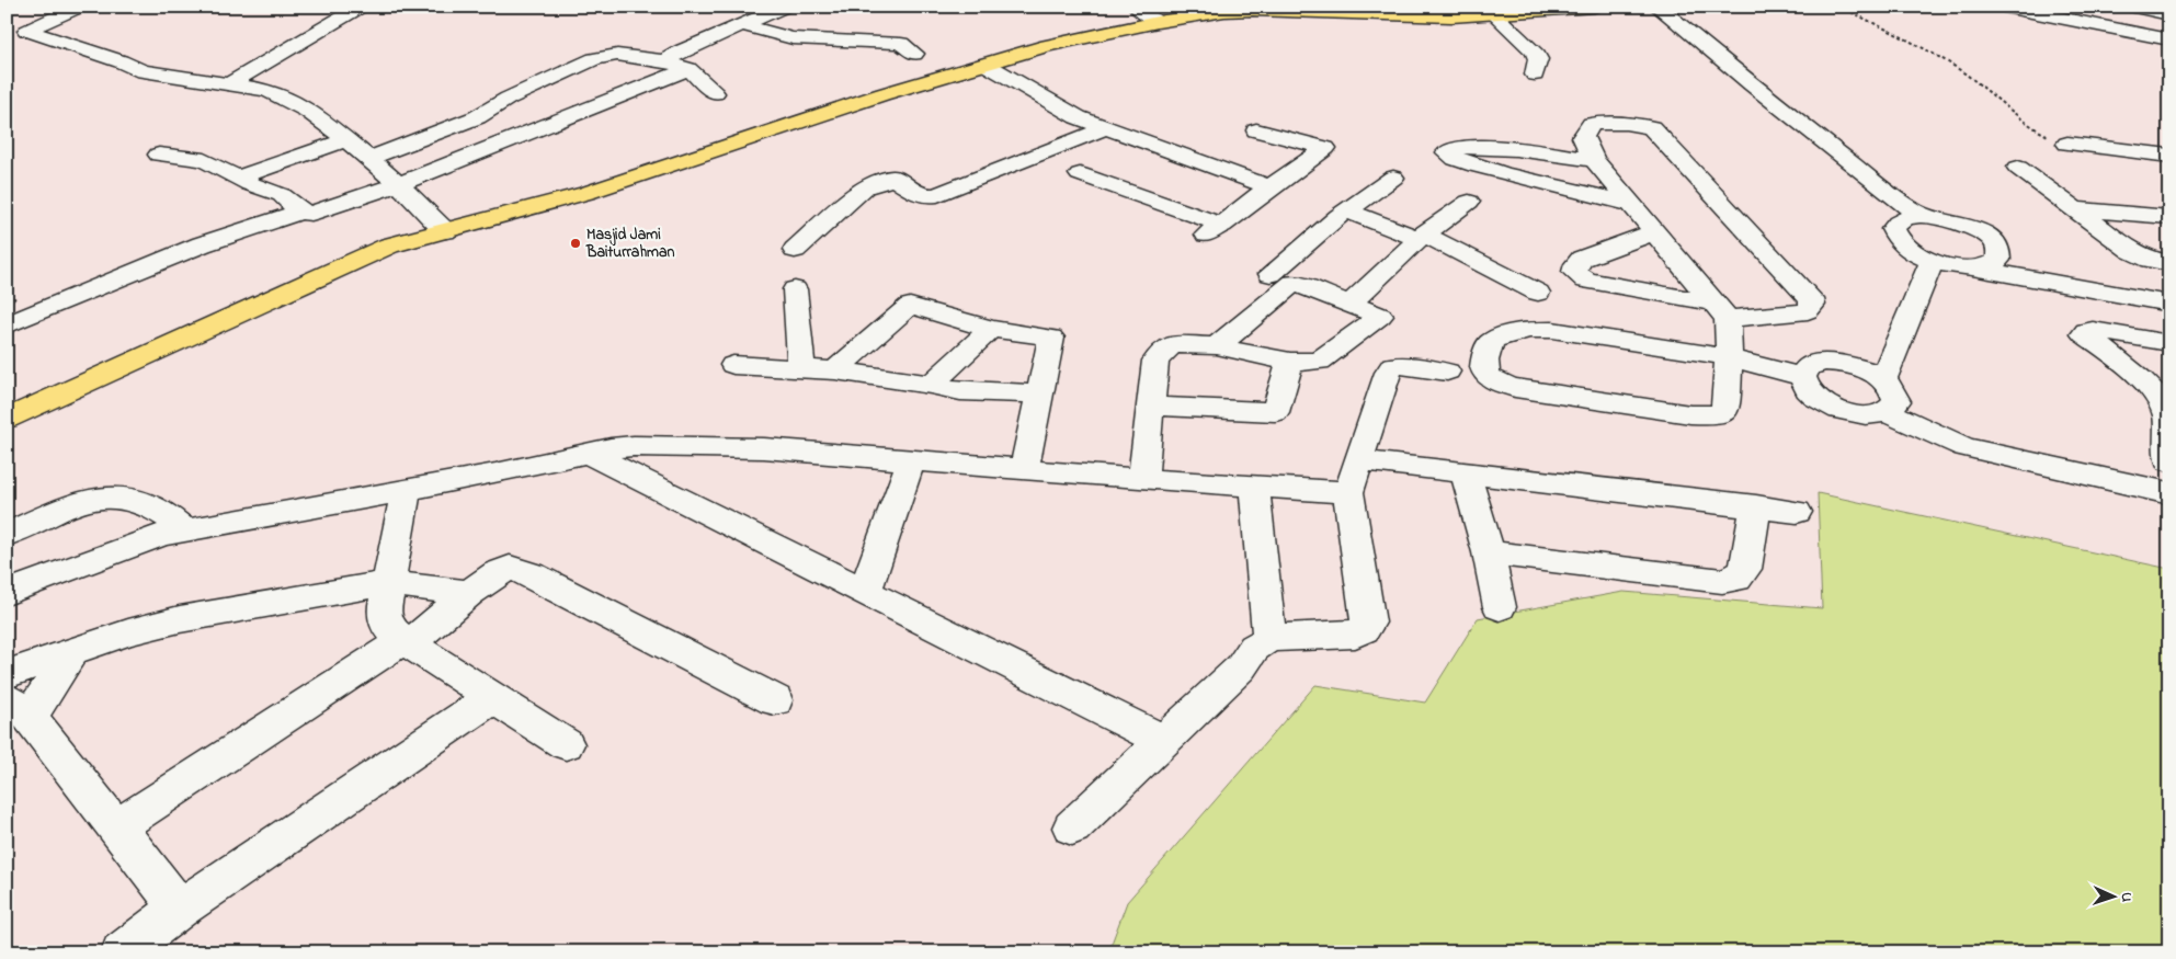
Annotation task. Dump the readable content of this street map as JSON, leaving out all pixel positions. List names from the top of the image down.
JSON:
{
  "places": ["Masjid Jami Baiturrahman"],
  "north": "right"
}
